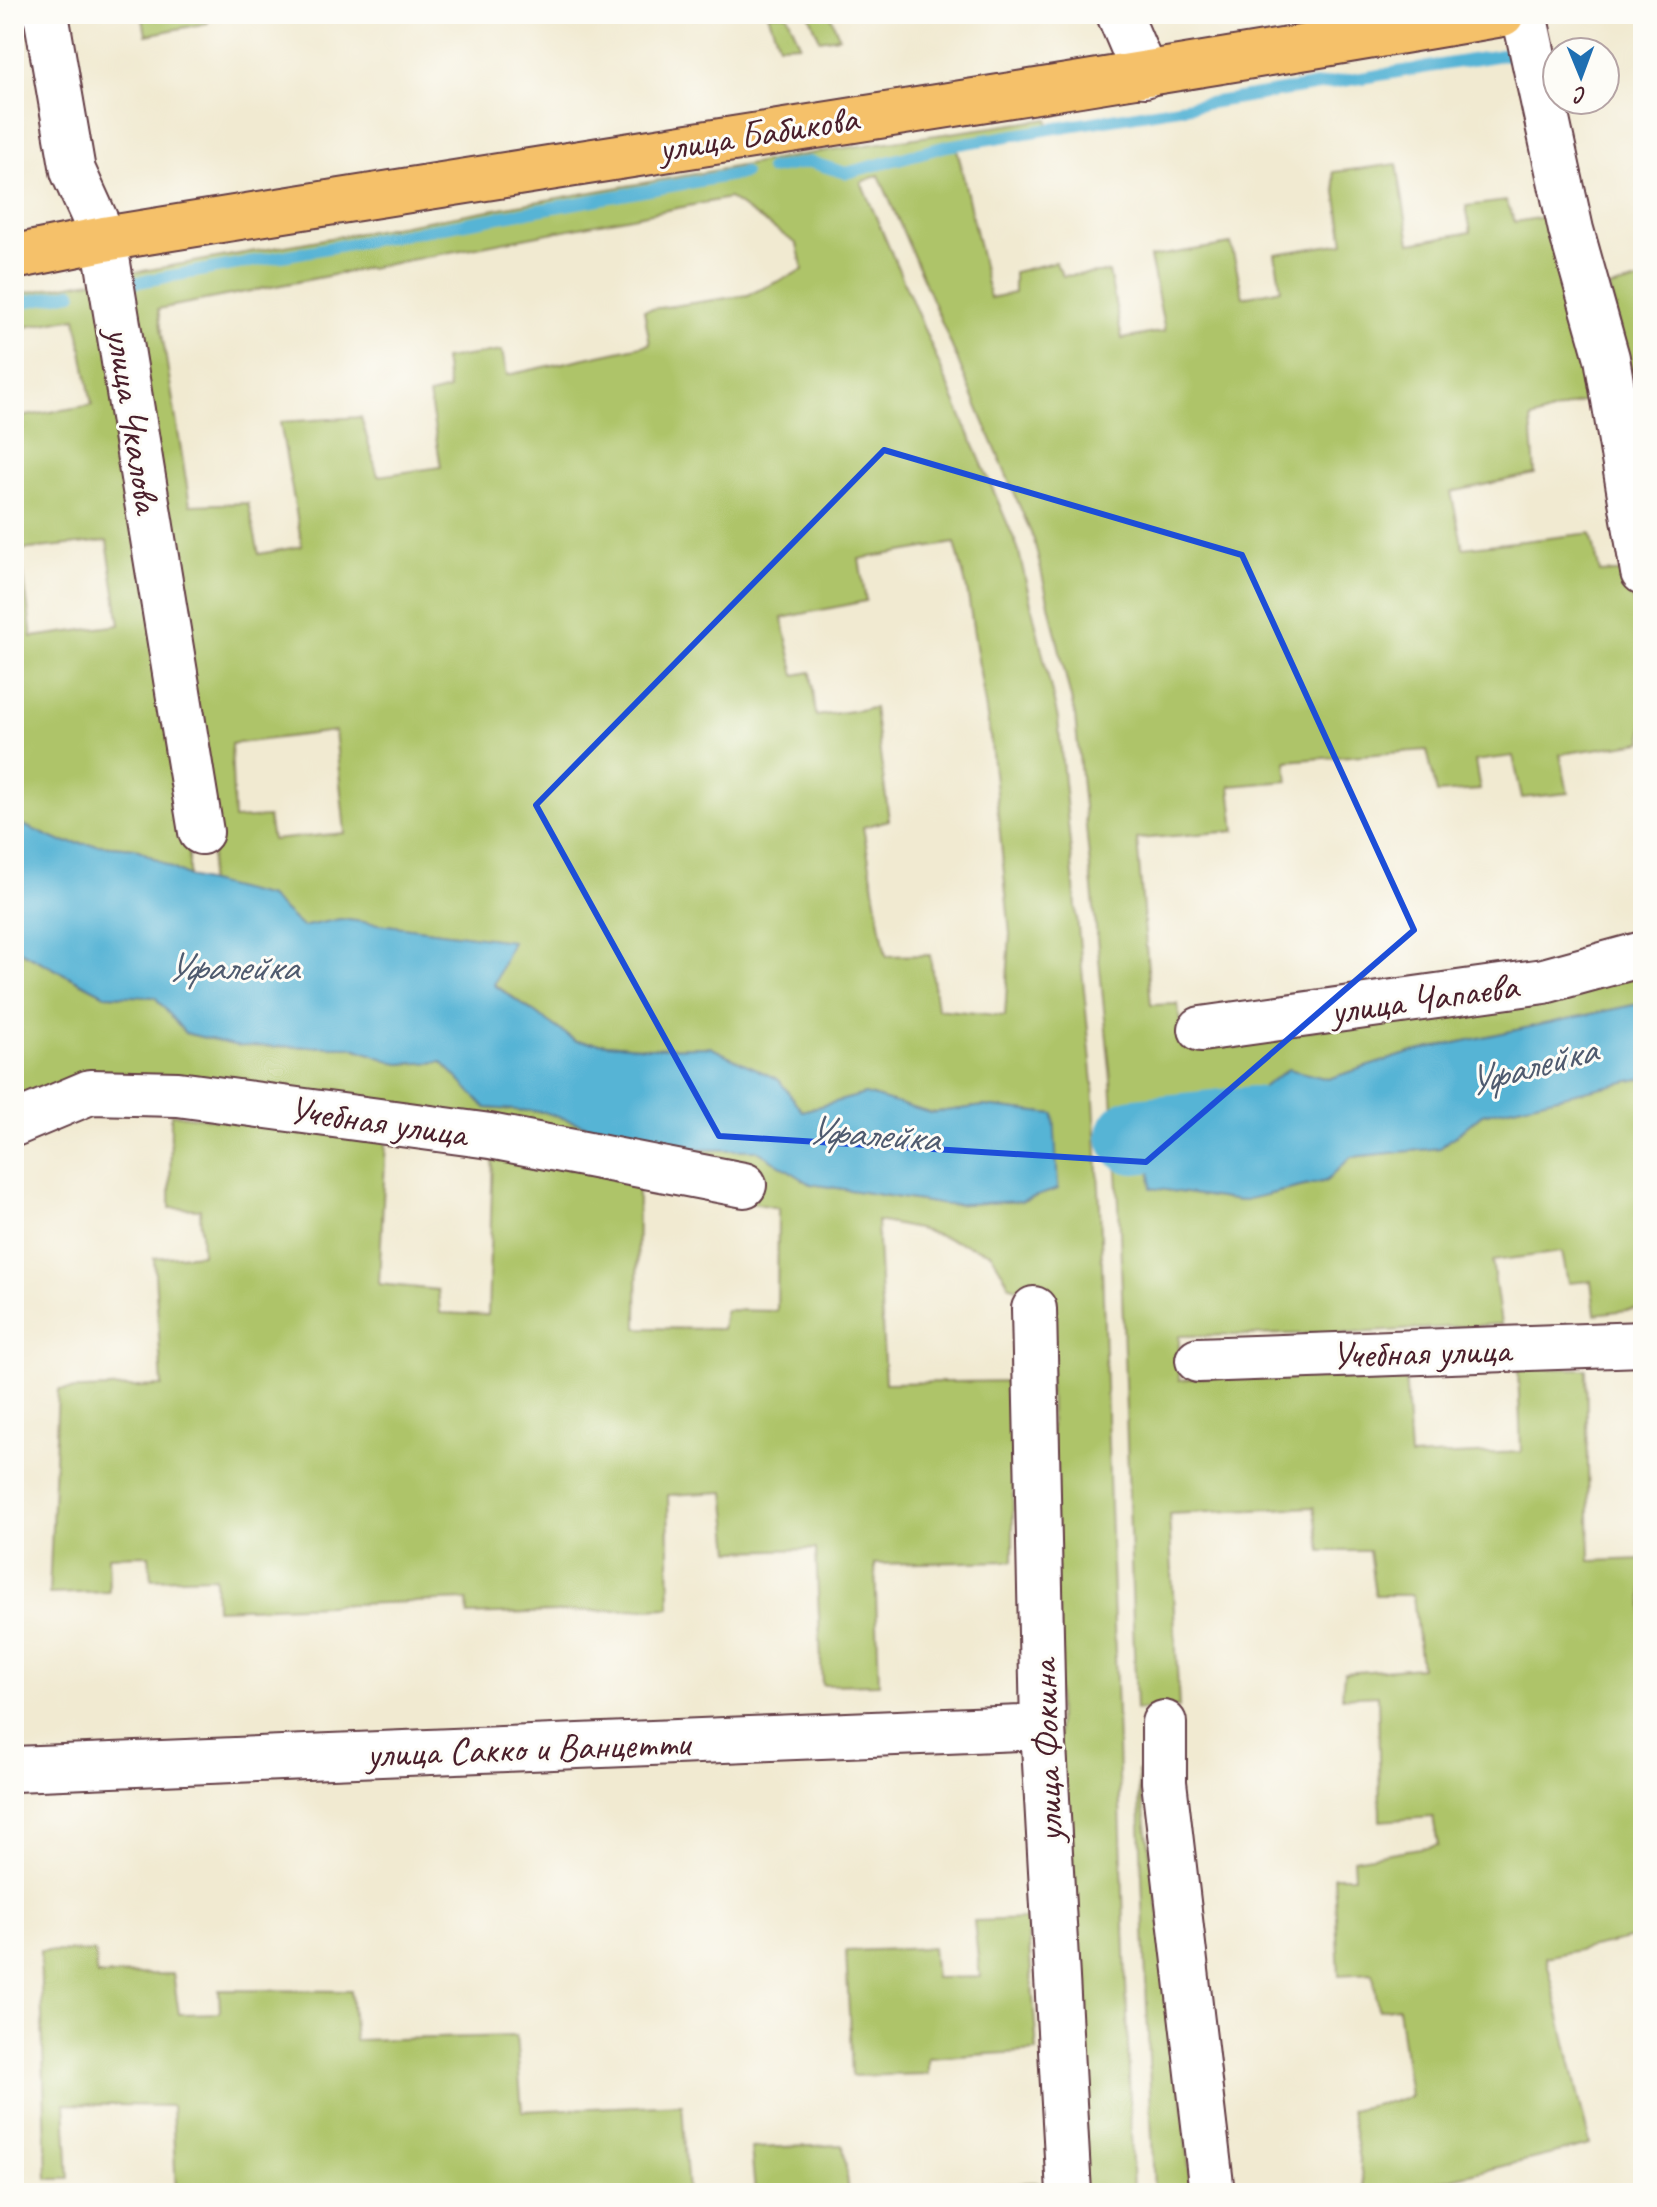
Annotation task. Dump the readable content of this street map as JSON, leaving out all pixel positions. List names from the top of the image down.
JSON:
{
  "streets": {
    "main road": ["улица Бабикова"],
    "street": [
      "улица Чкалова",
      "улица Чапаева",
      "Учебная улица",
      "улица Сакко и Ванцетти",
      "улица Фокина"
    ]
  },
  "crossings": [
    ["улица Бабикова", "улица Чкалова"],
    ["улица Сакко и Ванцетти", "улица Фокина"]
  ],
  "water": ["Уфалейка"],
  "north": "bottom"
}
